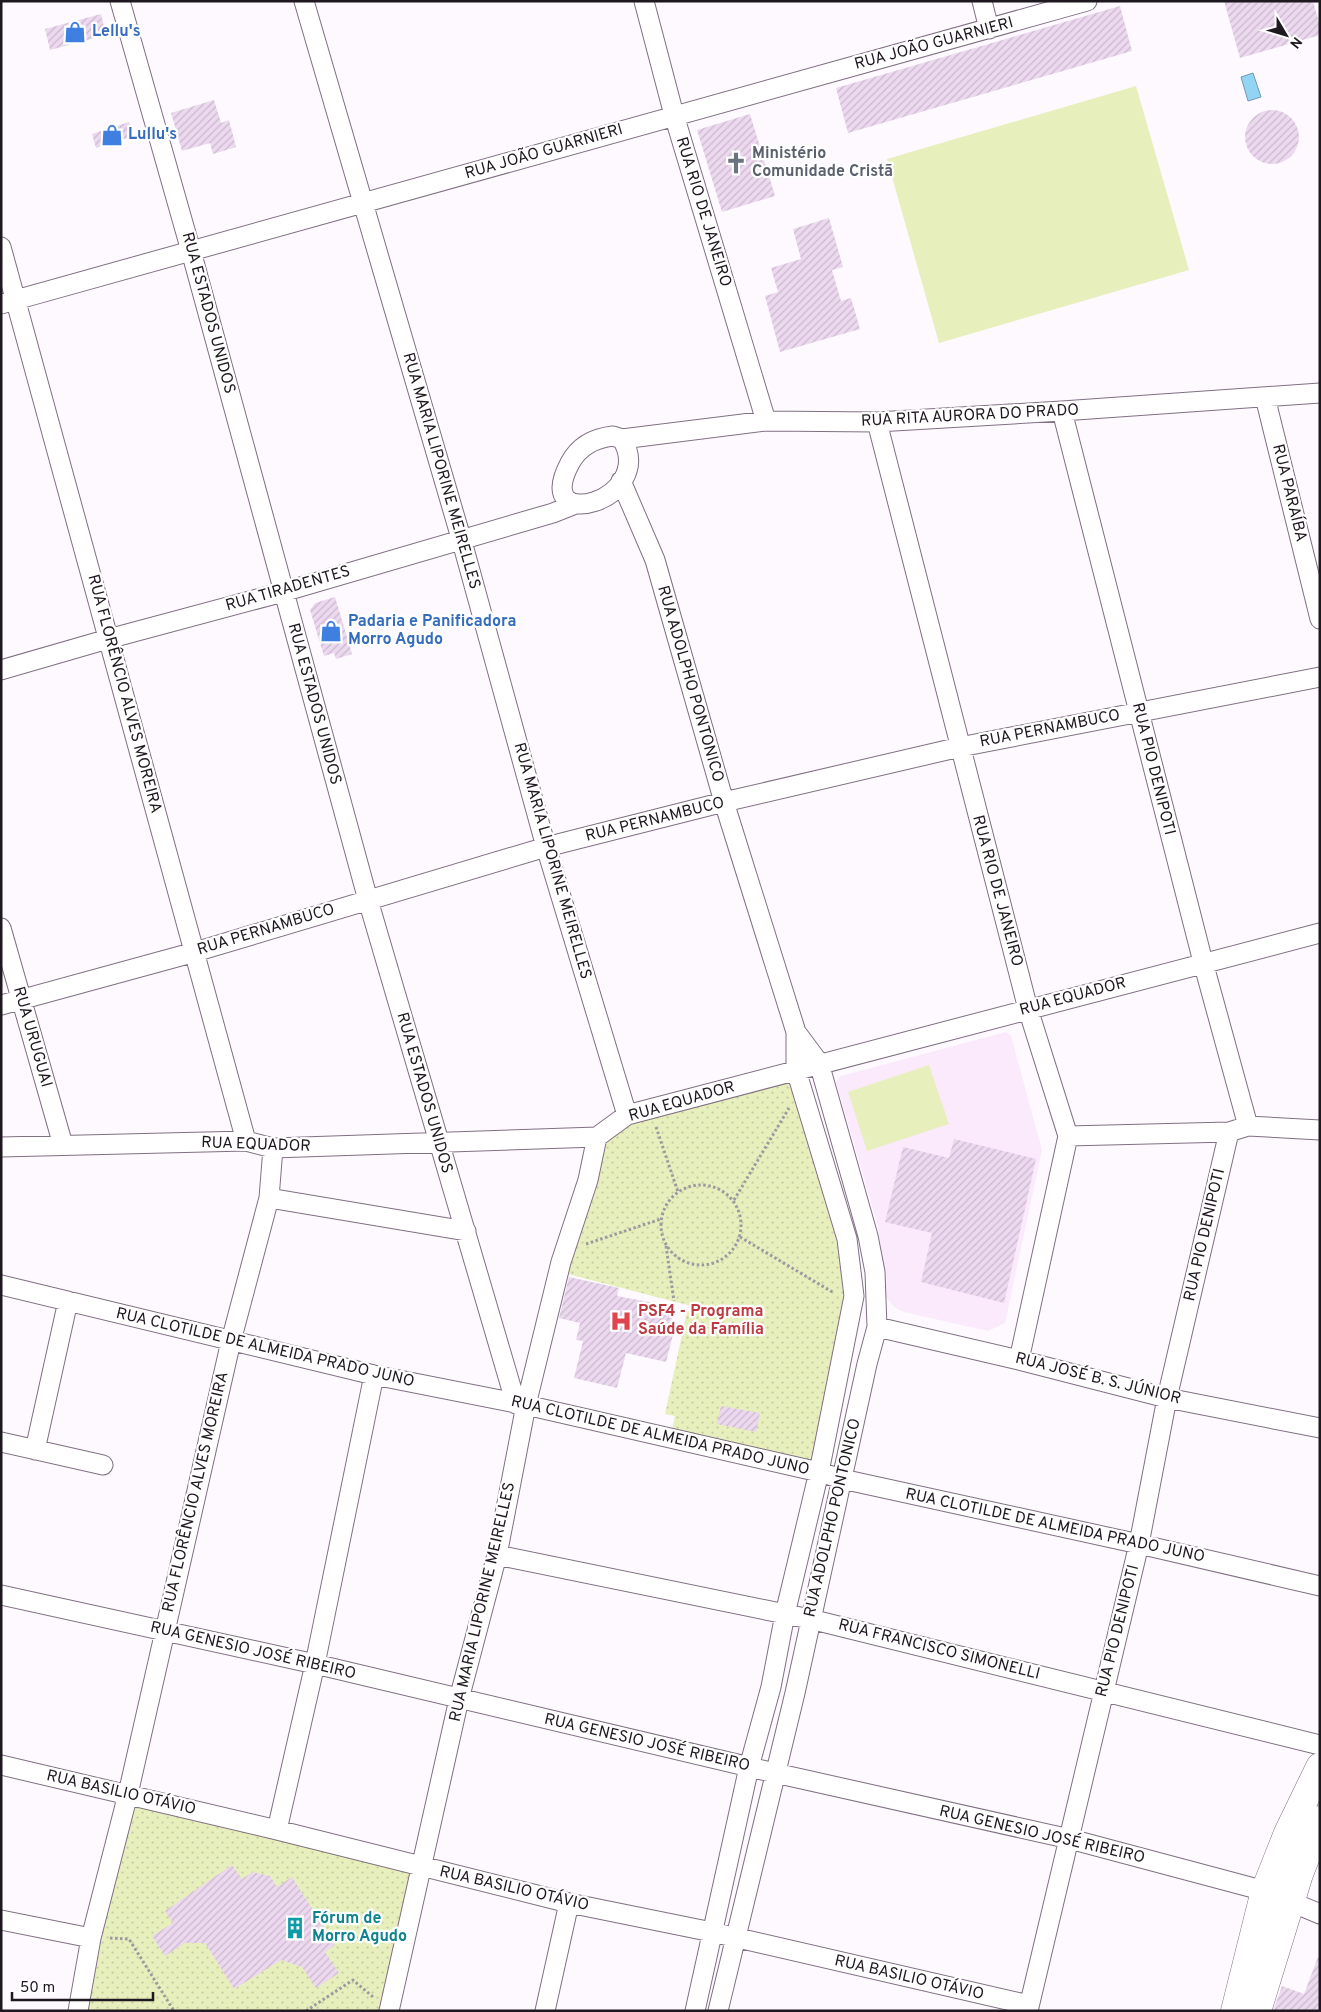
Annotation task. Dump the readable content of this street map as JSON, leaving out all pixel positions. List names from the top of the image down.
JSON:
{
  "streets": {
    "street": [
      "RUA JOÃO GUARNIERI",
      "RUA RIO DE JANEIRO",
      "RUA ESTADOS UNIDOS",
      "RUA RITA AURORA DO PRADO",
      "RUA MARIA LIPORINE MEIRELLES",
      "RUA PARAÍBA",
      "RUA TIRADENTES",
      "RUA ADOLPHO PONTONICO",
      "RUA FLORÊNCIO ALVES MOREIRA",
      "RUA PERNAMBUCO",
      "RUA PIO DENIPOTI",
      "RUA EQUADOR",
      "RUA URUGUAI",
      "RUA CLOTILDE DE ALMEIDA PRADO JUNO",
      "RUA JOSÉ B. S. JÚNIOR",
      "RUA FRANCISCO SIMONELLI",
      "RUA GENESIO JOSÉ RIBEIRO",
      "RUA BASILIO OTÁVIO"
    ]
  },
  "crossings": [
    ["RUA JOÃO GUARNIERI", "RUA RIO DE JANEIRO"],
    ["RUA JOÃO GUARNIERI", "RUA ESTADOS UNIDOS"],
    ["RUA JOÃO GUARNIERI", "RUA MARIA LIPORINE MEIRELLES"],
    ["RUA JOÃO GUARNIERI", "RUA FLORÊNCIO ALVES MOREIRA"],
    ["RUA RIO DE JANEIRO", "RUA RITA AURORA DO PRADO"],
    ["RUA RIO DE JANEIRO", "RUA PERNAMBUCO"],
    ["RUA RIO DE JANEIRO", "RUA EQUADOR"],
    ["RUA RIO DE JANEIRO", "RUA JOSÉ B. S. JÚNIOR"],
    ["RUA ESTADOS UNIDOS", "RUA MARIA LIPORINE MEIRELLES"],
    ["RUA ESTADOS UNIDOS", "RUA TIRADENTES"],
    ["RUA ESTADOS UNIDOS", "RUA PERNAMBUCO"],
    ["RUA ESTADOS UNIDOS", "RUA EQUADOR"],
    ["RUA ESTADOS UNIDOS", "RUA CLOTILDE DE ALMEIDA PRADO JUNO"],
    ["RUA RITA AURORA DO PRADO", "RUA PARAÍBA"],
    ["RUA RITA AURORA DO PRADO", "RUA TIRADENTES"],
    ["RUA RITA AURORA DO PRADO", "RUA ADOLPHO PONTONICO"],
    ["RUA RITA AURORA DO PRADO", "RUA PIO DENIPOTI"],
    ["RUA MARIA LIPORINE MEIRELLES", "RUA TIRADENTES"],
    ["RUA MARIA LIPORINE MEIRELLES", "RUA PERNAMBUCO"],
    ["RUA MARIA LIPORINE MEIRELLES", "RUA EQUADOR"],
    ["RUA MARIA LIPORINE MEIRELLES", "RUA CLOTILDE DE ALMEIDA PRADO JUNO"],
    ["RUA MARIA LIPORINE MEIRELLES", "RUA FRANCISCO SIMONELLI"],
    ["RUA MARIA LIPORINE MEIRELLES", "RUA GENESIO JOSÉ RIBEIRO"],
    ["RUA MARIA LIPORINE MEIRELLES", "RUA BASILIO OTÁVIO"],
    ["RUA TIRADENTES", "RUA ADOLPHO PONTONICO"],
    ["RUA TIRADENTES", "RUA FLORÊNCIO ALVES MOREIRA"],
    ["RUA ADOLPHO PONTONICO", "RUA PERNAMBUCO"],
    ["RUA ADOLPHO PONTONICO", "RUA EQUADOR"],
    ["RUA ADOLPHO PONTONICO", "RUA CLOTILDE DE ALMEIDA PRADO JUNO"],
    ["RUA ADOLPHO PONTONICO", "RUA JOSÉ B. S. JÚNIOR"],
    ["RUA ADOLPHO PONTONICO", "RUA FRANCISCO SIMONELLI"],
    ["RUA ADOLPHO PONTONICO", "RUA GENESIO JOSÉ RIBEIRO"],
    ["RUA ADOLPHO PONTONICO", "RUA BASILIO OTÁVIO"],
    ["RUA FLORÊNCIO ALVES MOREIRA", "RUA PERNAMBUCO"],
    ["RUA FLORÊNCIO ALVES MOREIRA", "RUA EQUADOR"],
    ["RUA FLORÊNCIO ALVES MOREIRA", "RUA CLOTILDE DE ALMEIDA PRADO JUNO"],
    ["RUA FLORÊNCIO ALVES MOREIRA", "RUA GENESIO JOSÉ RIBEIRO"],
    ["RUA FLORÊNCIO ALVES MOREIRA", "RUA BASILIO OTÁVIO"],
    ["RUA PERNAMBUCO", "RUA PIO DENIPOTI"],
    ["RUA PERNAMBUCO", "RUA URUGUAI"],
    ["RUA PIO DENIPOTI", "RUA EQUADOR"],
    ["RUA PIO DENIPOTI", "RUA CLOTILDE DE ALMEIDA PRADO JUNO"],
    ["RUA PIO DENIPOTI", "RUA JOSÉ B. S. JÚNIOR"],
    ["RUA PIO DENIPOTI", "RUA FRANCISCO SIMONELLI"],
    ["RUA PIO DENIPOTI", "RUA GENESIO JOSÉ RIBEIRO"],
    ["RUA PIO DENIPOTI", "RUA BASILIO OTÁVIO"],
    ["RUA EQUADOR", "RUA URUGUAI"]
  ],
  "places": {
    "shop": ["Lellu's", "Lullu's", "Padaria e Panificadora Morro Agudo"],
    "church": ["Ministério Comunidade Cristã"],
    "hospital": ["PSF4 - Programa Saúde da Família"],
    "building": ["Fórum de Morro Agudo"]
  },
  "scale_bar": "50 m",
  "north": "bottom right"
}
